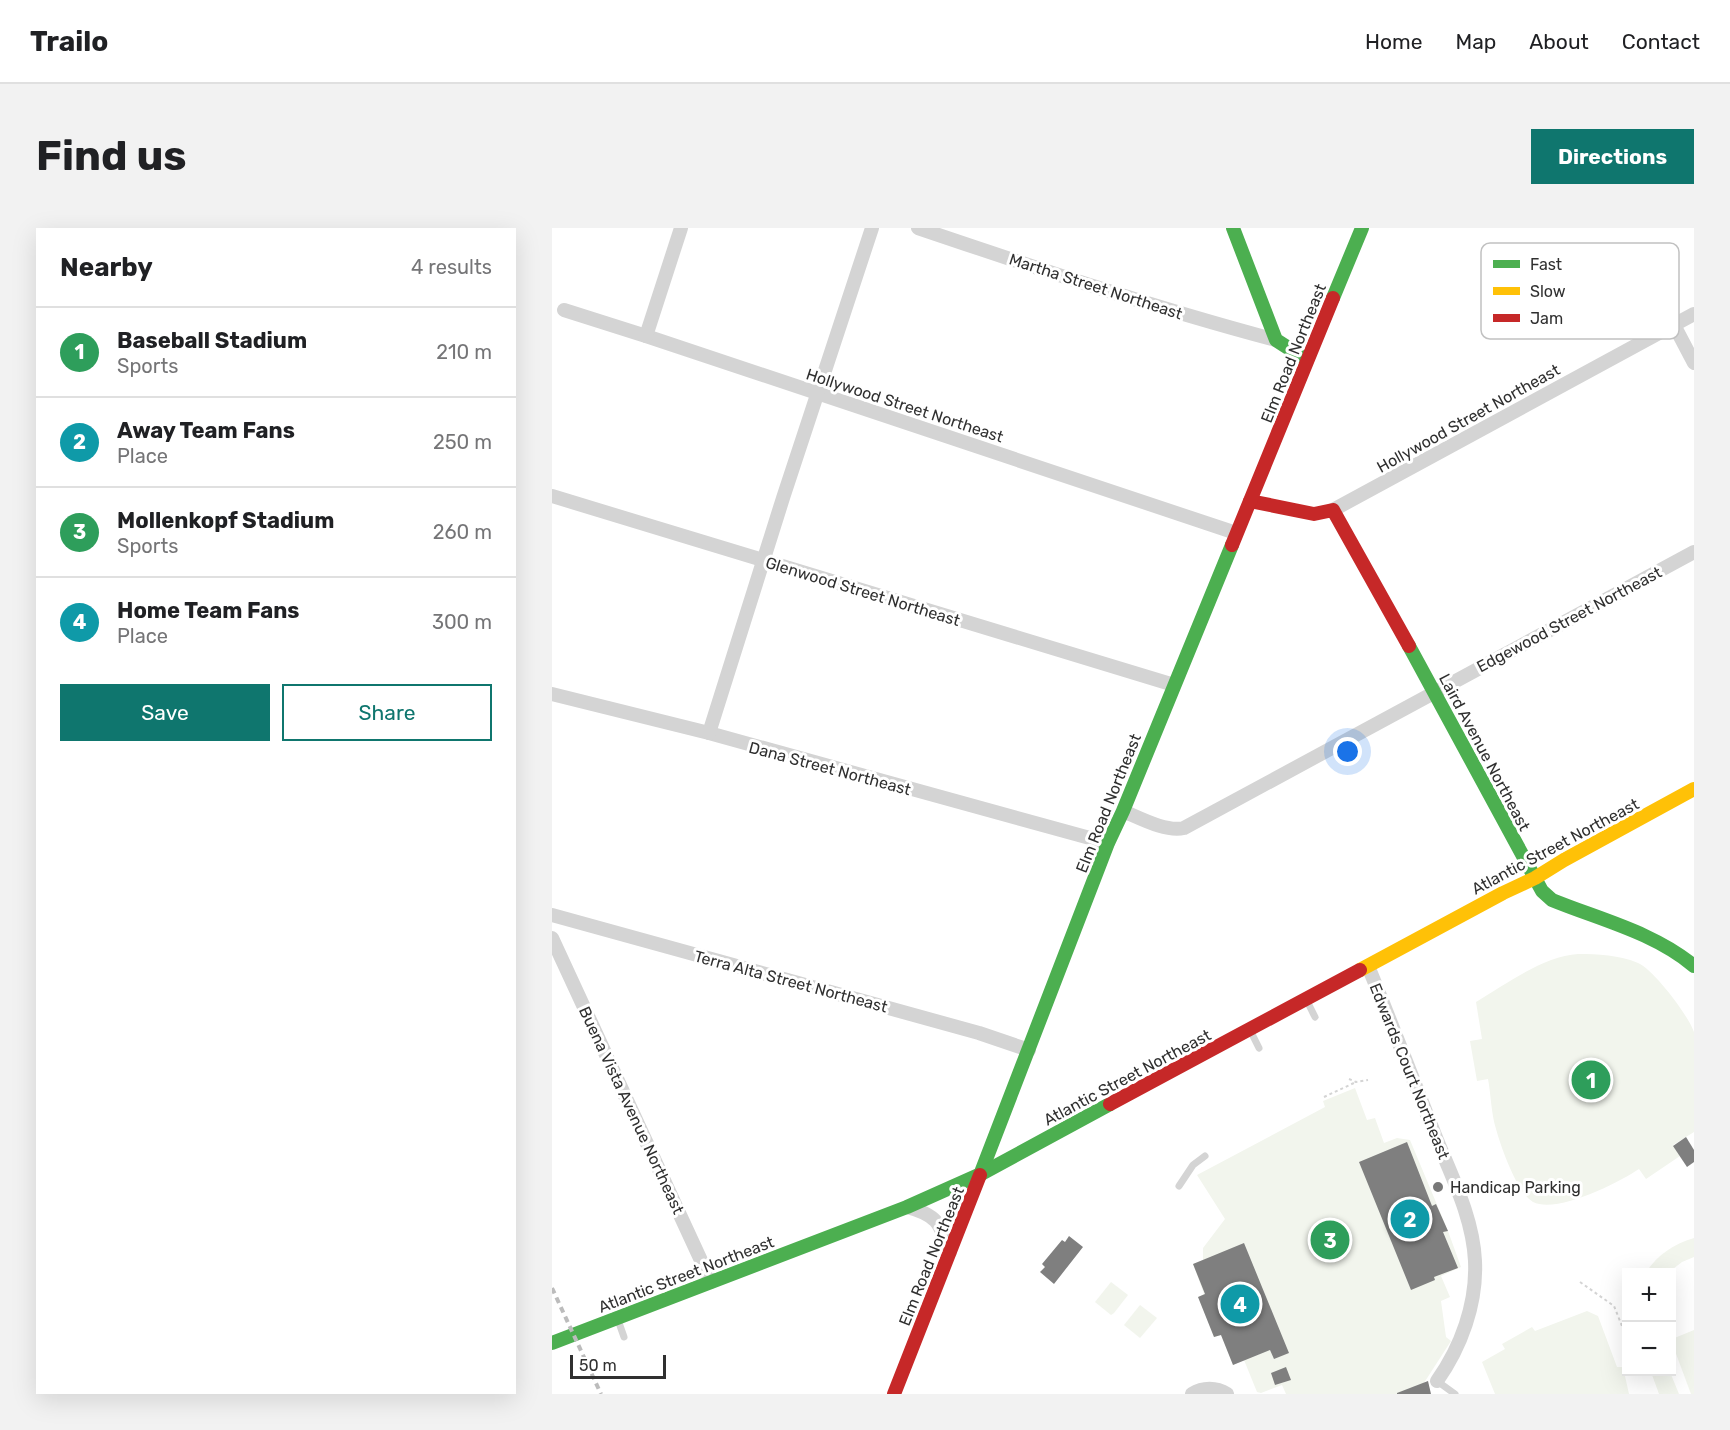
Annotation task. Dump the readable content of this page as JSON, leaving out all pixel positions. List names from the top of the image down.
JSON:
{
  "streets": {
    "street": [
      "Martha Street Northeast",
      "Elm Road Northeast",
      "Hollywood Street Northeast",
      "Glenwood Street Northeast",
      "Edgewood Street Northeast",
      "Laird Avenue Northeast",
      "Dana Street Northeast",
      "Atlantic Street Northeast",
      "Terra Alta Street Northeast",
      "Edwards Court Northeast",
      "Buena Vista Avenue Northeast"
    ]
  },
  "crossings": [
    ["Elm Road Northeast", "Hollywood Street Northeast"],
    ["Elm Road Northeast", "Glenwood Street Northeast"],
    ["Elm Road Northeast", "Edgewood Street Northeast"],
    ["Elm Road Northeast", "Dana Street Northeast"],
    ["Elm Road Northeast", "Atlantic Street Northeast"],
    ["Elm Road Northeast", "Terra Alta Street Northeast"],
    ["Hollywood Street Northeast", "Laird Avenue Northeast"],
    ["Edgewood Street Northeast", "Laird Avenue Northeast"],
    ["Laird Avenue Northeast", "Atlantic Street Northeast"],
    ["Atlantic Street Northeast", "Edwards Court Northeast"],
    ["Atlantic Street Northeast", "Buena Vista Avenue Northeast"]
  ],
  "places": ["Handicap Parking"],
  "legend": ["Fast", "Slow", "Jam"],
  "scale_bar": "50 m",
  "page": {
    "header": "Trailo",
    "nav": [
      "Home",
      "Map",
      "About",
      "Contact"
    ],
    "buttons": [
      "Directions",
      ["Save", "Share"]
    ],
    "title": "Find us",
    "heading": ["Nearby", "4 results"],
    "list": [
      {
        "mark": "1",
        "name": "Baseball Stadium",
        "note": "Sports",
        "value": "210 m"
      },
      {
        "mark": "2",
        "name": "Away Team Fans",
        "note": "Place",
        "value": "250 m"
      },
      {
        "mark": "3",
        "name": "Mollenkopf Stadium",
        "note": "Sports",
        "value": "260 m"
      },
      {
        "mark": "4",
        "name": "Home Team Fans",
        "note": "Place",
        "value": "300 m"
      }
    ],
    "pins": [
      "1",
      "2",
      "3",
      "4"
    ],
    "map_buttons": ["+", "−"],
    "scale": "50 m"
  }
}
